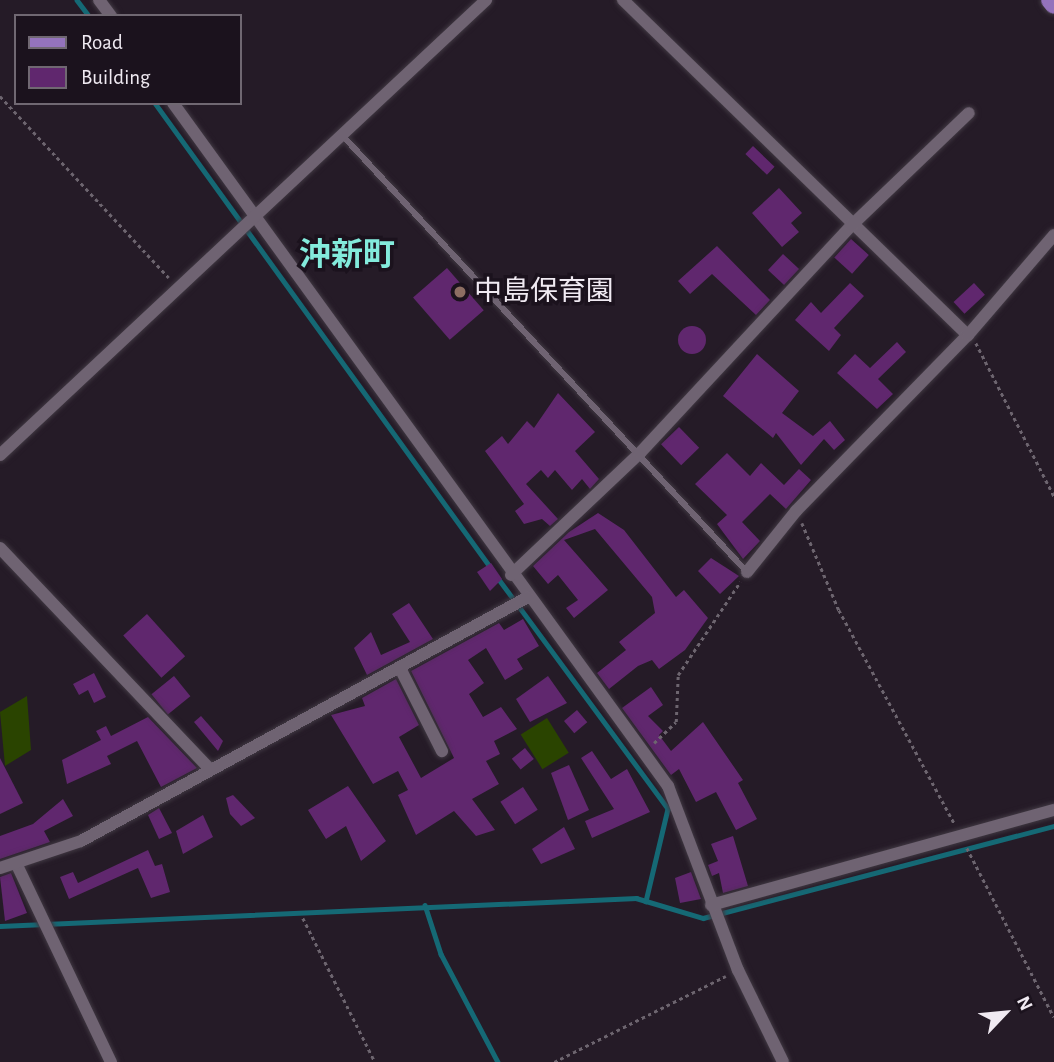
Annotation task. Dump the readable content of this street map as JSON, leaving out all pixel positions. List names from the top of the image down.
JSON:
{
  "districts": ["沖新町"],
  "places": ["中島保育園"],
  "legend": ["Road", "Building"],
  "north": "top right"
}
